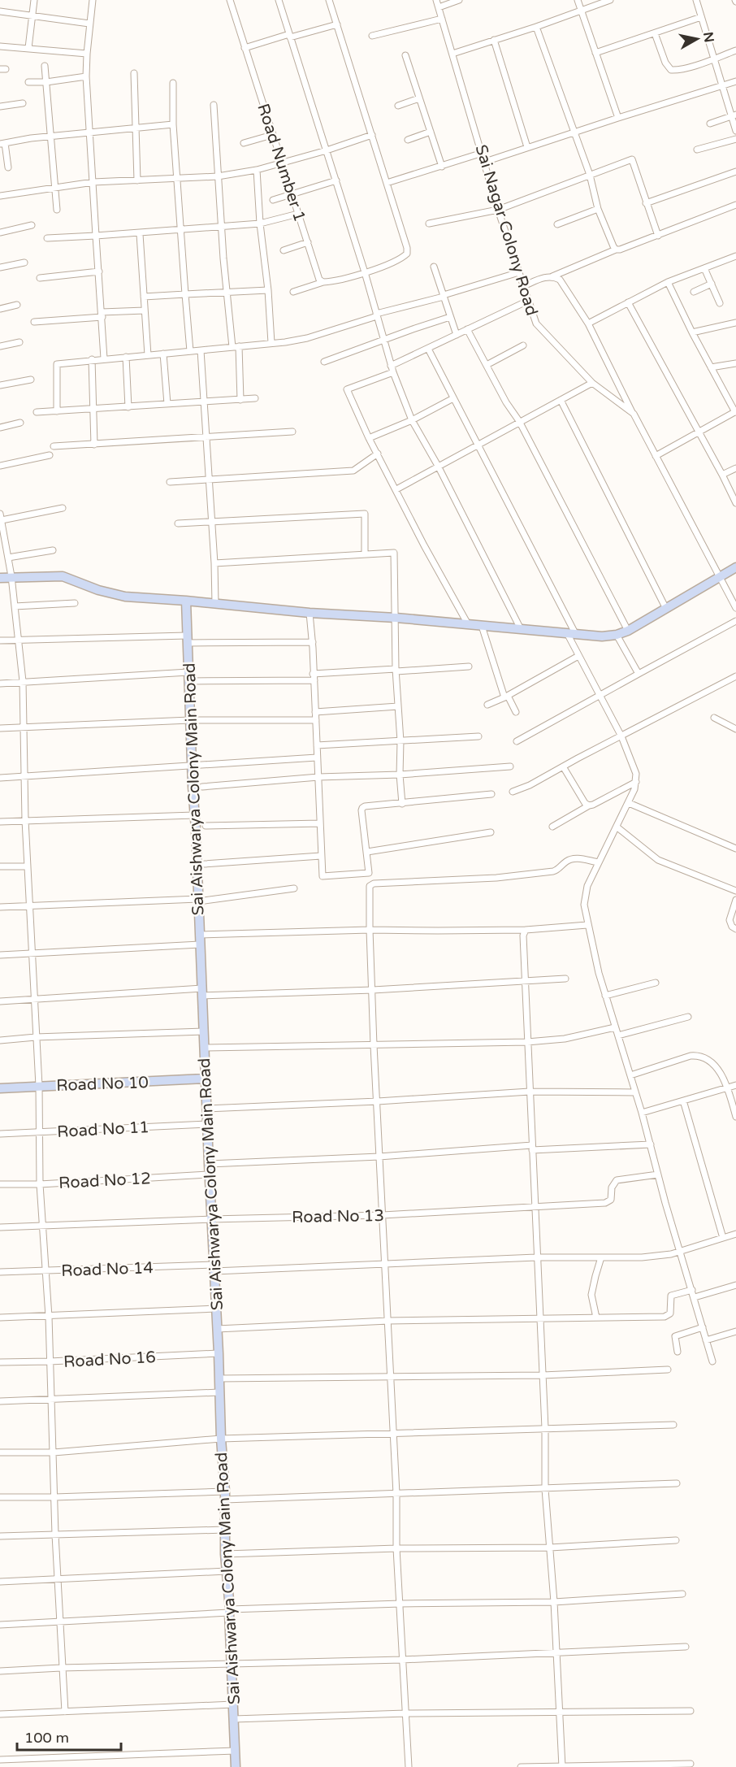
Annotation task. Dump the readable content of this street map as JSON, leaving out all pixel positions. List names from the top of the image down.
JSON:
{
  "streets": {
    "street": [
      "Road Number 1",
      "Sai Nagar Colony Road",
      "Sai Aishwarya Colony Main Road",
      "Road No 10",
      "Road No 11",
      "Road No 12",
      "Road No 13",
      "Road No 14",
      "Road No 16"
    ]
  },
  "crossings": [
    ["Sai Aishwarya Colony Main Road", "Road No 10"],
    ["Sai Aishwarya Colony Main Road", "Road No 11"],
    ["Sai Aishwarya Colony Main Road", "Road No 12"],
    ["Sai Aishwarya Colony Main Road", "Road No 13"],
    ["Sai Aishwarya Colony Main Road", "Road No 14"],
    ["Sai Aishwarya Colony Main Road", "Road No 16"]
  ],
  "scale_bar": "100 m",
  "north": "right"
}
